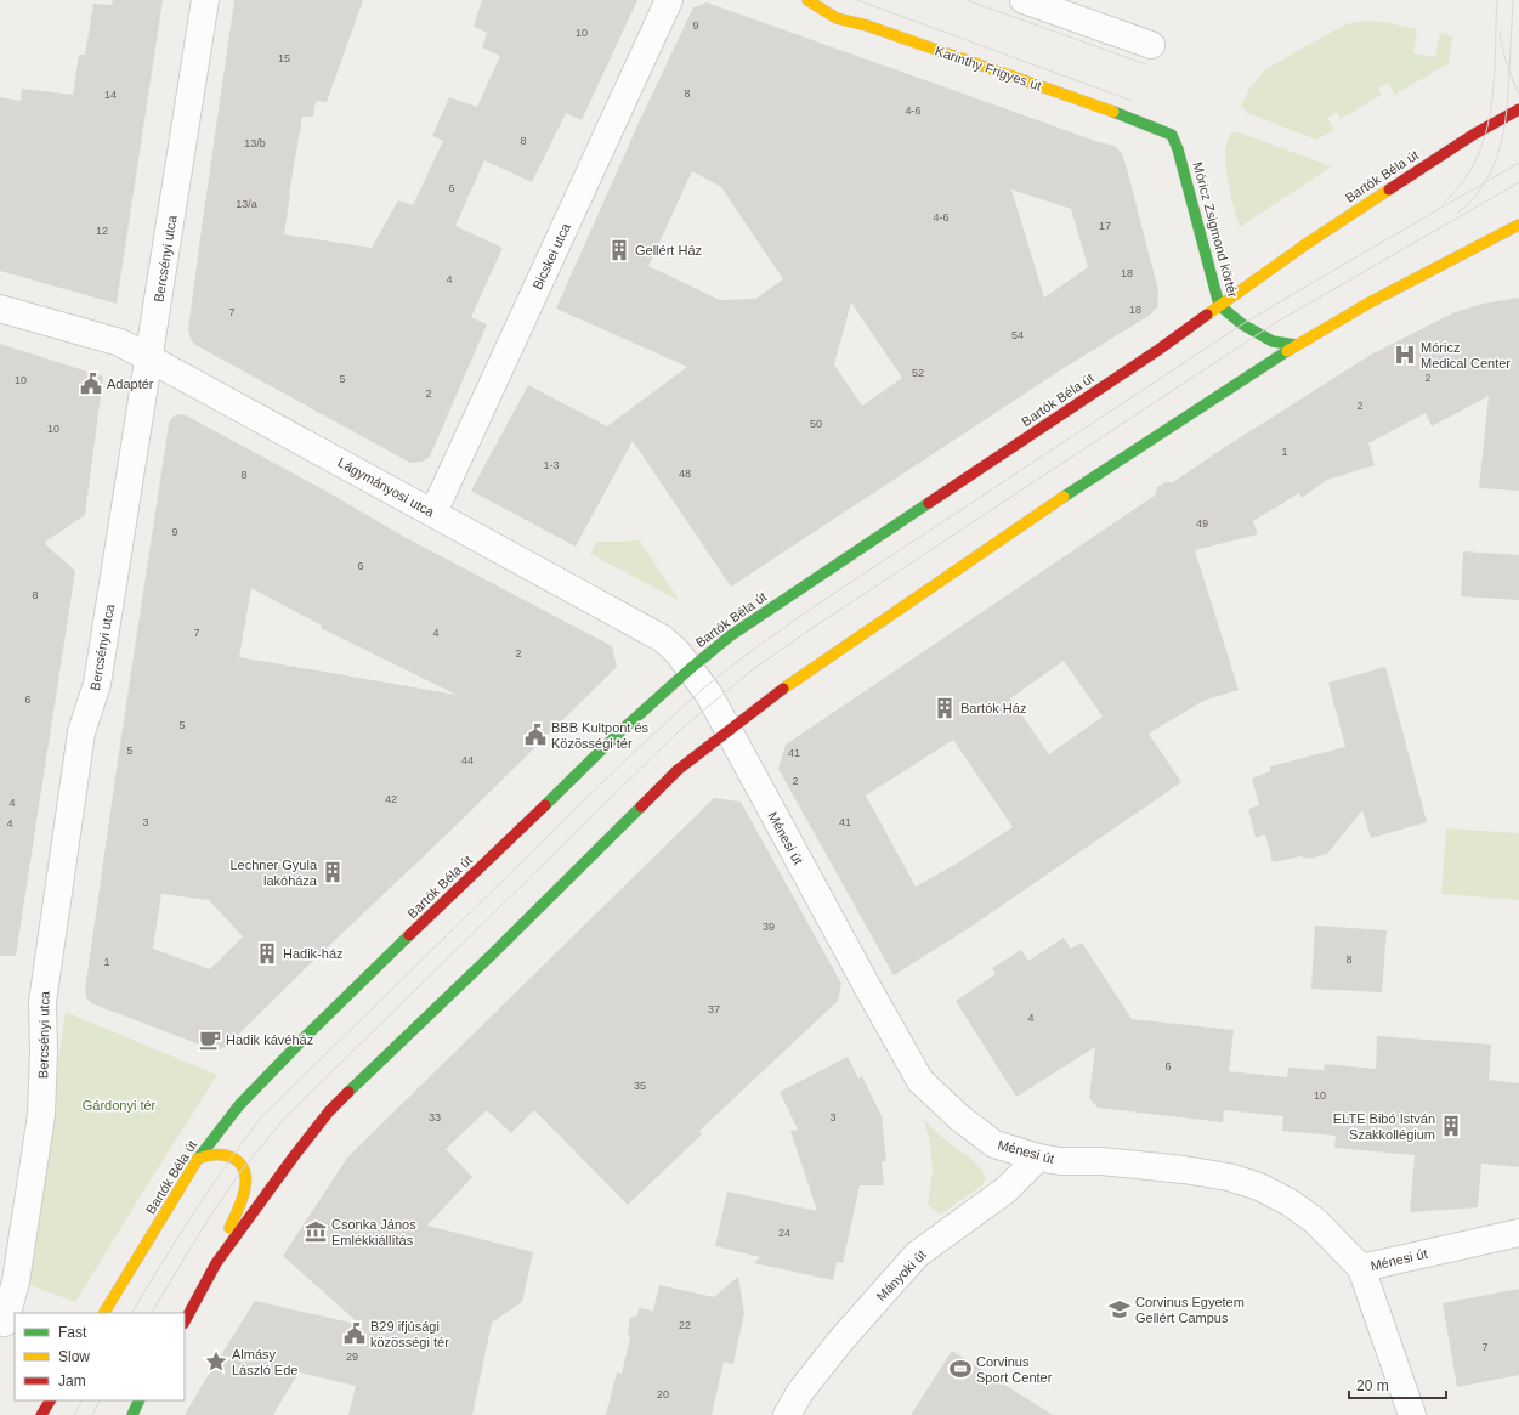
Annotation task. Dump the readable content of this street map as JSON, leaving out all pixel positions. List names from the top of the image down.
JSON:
{
  "streets": {
    "main road": ["Karinthy Frigyes út", "Bartók Béla út", "Móricz Zsigmond körtér"],
    "street": [
      "Bicskei utca",
      "Bercsényi utca",
      "Lágymányosi utca",
      "Ménesi út",
      "Mányoki út"
    ]
  },
  "crossings": [
    ["Karinthy Frigyes út", "Móricz Zsigmond körtér"],
    ["Bartók Béla út", "Móricz Zsigmond körtér"],
    ["Bartók Béla út", "Lágymányosi utca"],
    ["Bicskei utca", "Lágymányosi utca"],
    ["Bercsényi utca", "Lágymányosi utca"],
    ["Lágymányosi utca", "Ménesi út"],
    ["Ménesi út", "Mányoki út"]
  ],
  "parks": ["Gárdonyi tér"],
  "places": {
    "building": [
      "Gellért Ház",
      "Bartók Ház",
      "Lechner Gyula lakóháza",
      "Hadik-ház",
      "ELTE Bibó István Szakkollégium"
    ],
    "hospital": ["Móricz Medical Center"],
    "public building": ["Adaptér", "BBB Kultpont és Közösségi tér", "B29 ifjúsági közösségi tér"],
    "cafe": ["Hadik kávéház"],
    "museum": ["Csonka János Emlékkiállítás"],
    "school or university": ["Corvinus Egyetem Gellért Campus"],
    "place": ["Almásy László Ede"],
    "sports": ["Corvinus Sport Center"]
  },
  "house_numbers": [
    "9",
    "10",
    "15",
    "8",
    "14",
    "4-6",
    "8",
    "13/b",
    "6",
    "13/a",
    "4-6",
    "17",
    "12",
    "18",
    "4",
    "18",
    "7",
    "54",
    "52",
    "2",
    "5",
    "10",
    "2",
    "2",
    "50",
    "10",
    "1",
    "1-3",
    "48",
    "8",
    "49",
    "9",
    "6",
    "8",
    "7",
    "4",
    "2",
    "6",
    "5",
    "5",
    "41",
    "44",
    "2",
    "42",
    "4",
    "3",
    "41",
    "4",
    "39",
    "8",
    "1",
    "37",
    "4",
    "6",
    "35",
    "10",
    "33",
    "3",
    "24",
    "22",
    "7",
    "29",
    "20"
  ],
  "legend": ["Fast", "Slow", "Jam"],
  "scale_bar": "20 m"
}
